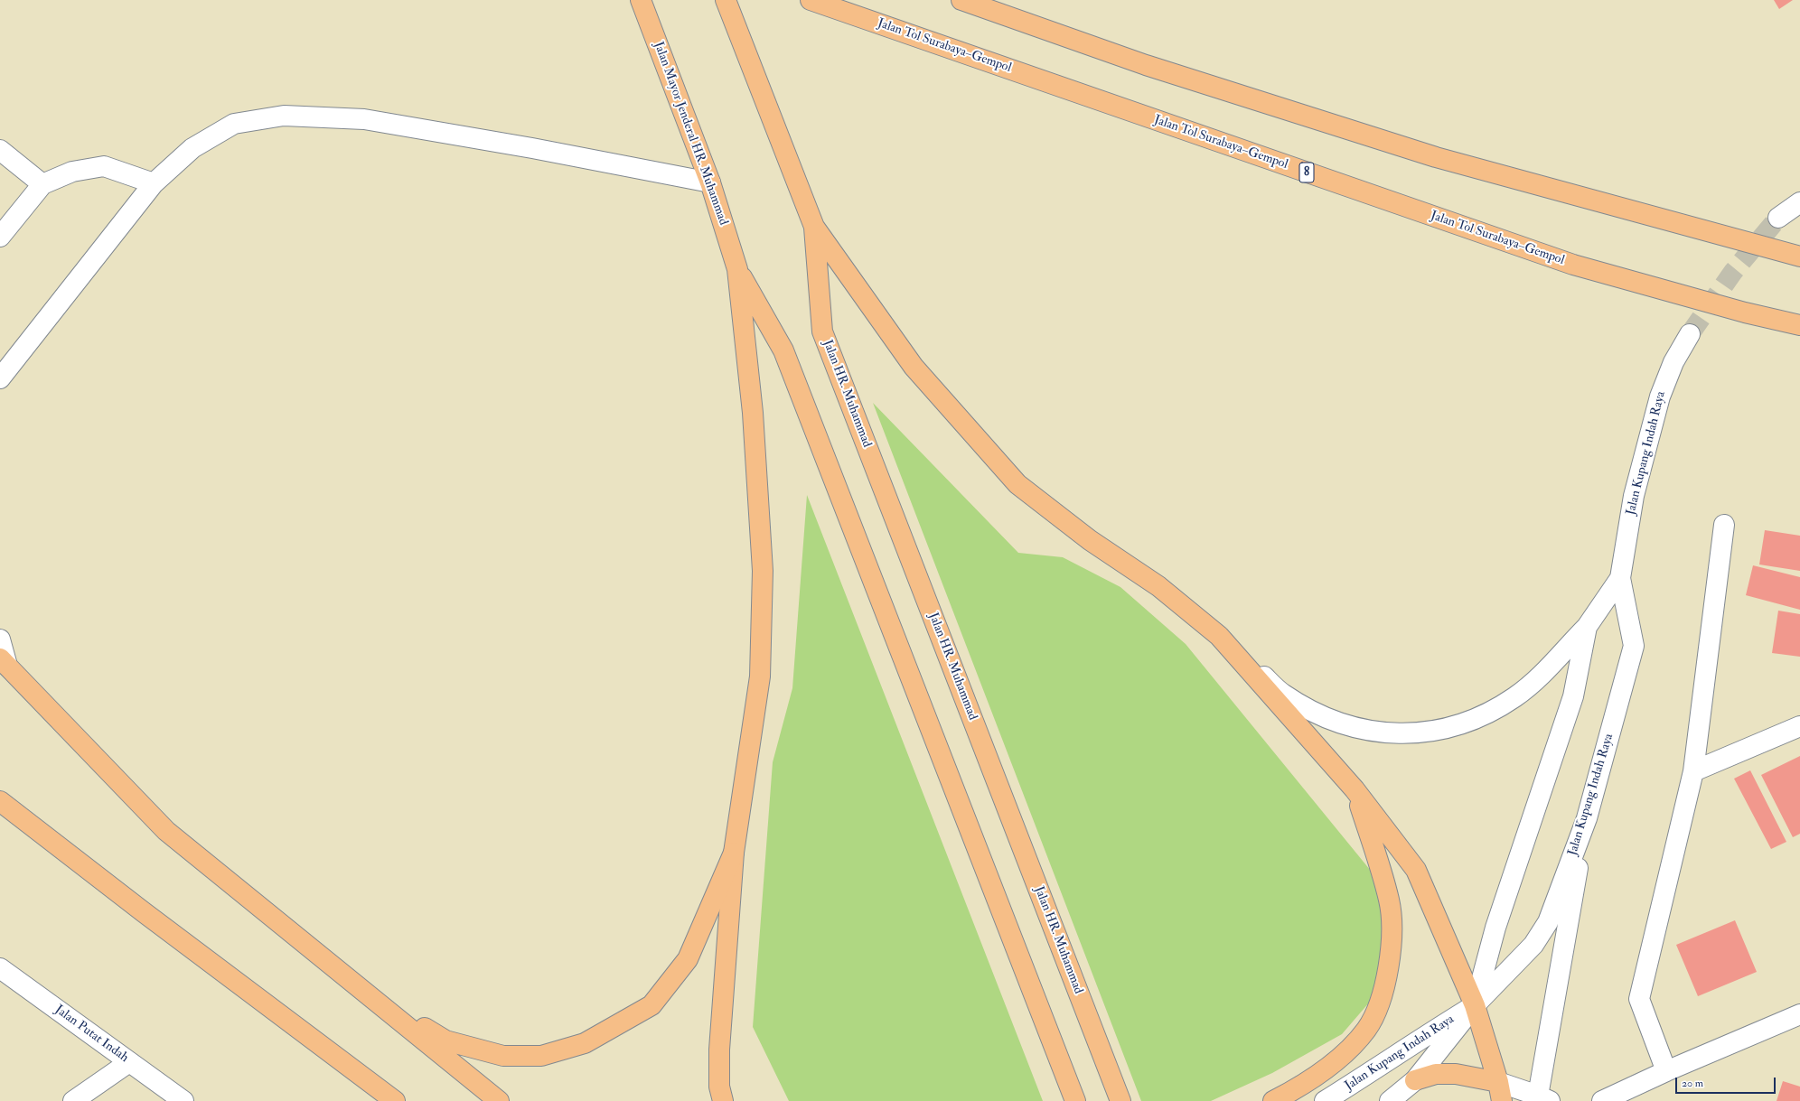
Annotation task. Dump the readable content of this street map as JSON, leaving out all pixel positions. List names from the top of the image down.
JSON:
{
  "streets": {
    "main road": [
      "Jalan Tol Surabaya–Gempol",
      "Jalan Mayor Jenderal HR. Muhammad",
      "8",
      "Jalan HR. Muhammad"
    ],
    "street": ["Jalan Kupang Indah Raya", "Jalan Putat Indah"]
  },
  "scale_bar": "20 m"
}
